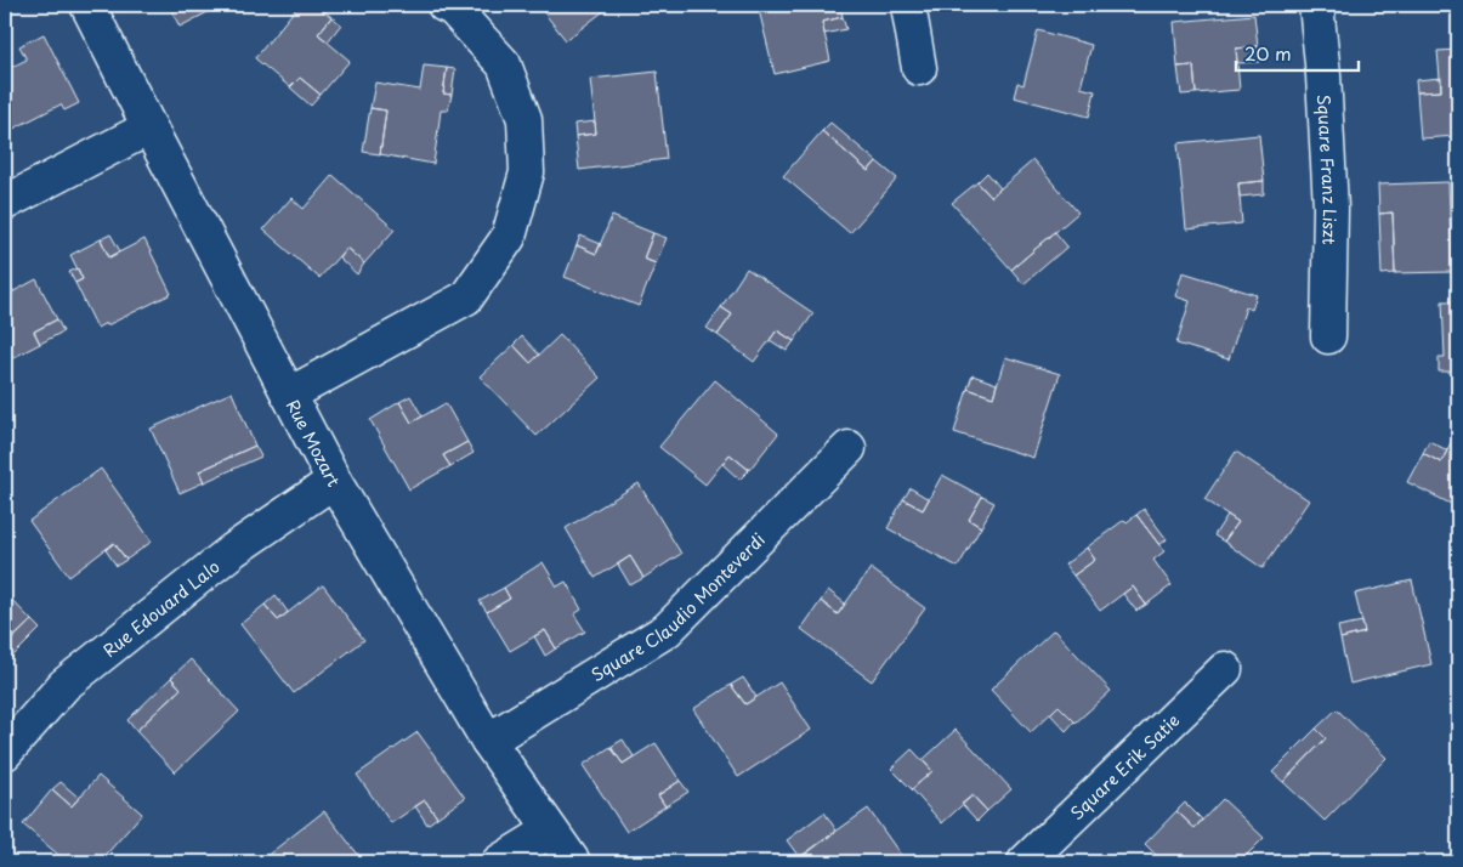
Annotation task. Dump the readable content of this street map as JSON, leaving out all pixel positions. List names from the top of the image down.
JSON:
{
  "streets": {
    "street": [
      "Square Franz Liszt",
      "Rue Mozart",
      "Square Claudio Monteverdi",
      "Rue Edouard Lalo",
      "Square Erik Satie"
    ]
  },
  "crossings": [
    ["Rue Mozart", "Square Claudio Monteverdi"],
    ["Rue Mozart", "Rue Edouard Lalo"]
  ],
  "scale_bar": "20 m"
}
